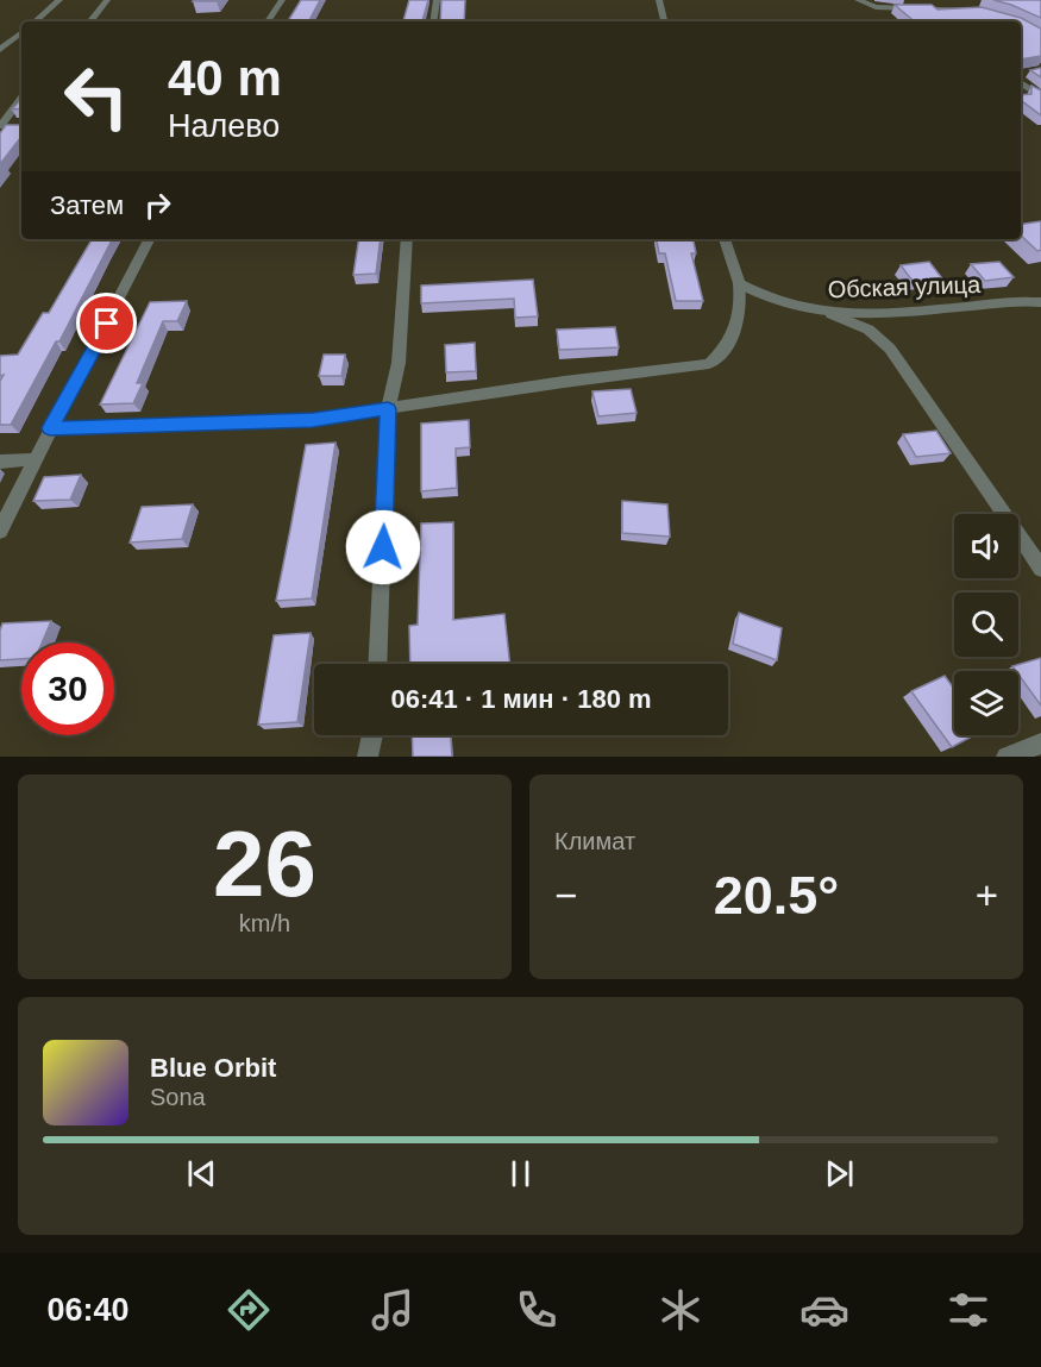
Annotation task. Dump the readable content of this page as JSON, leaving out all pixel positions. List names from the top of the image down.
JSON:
{
  "streets": {
    "street": ["Обская улица"]
  },
  "page": {
    "turn": ["40 m", "Налево"],
    "then": "Затем",
    "limit": "30",
    "trip": "06:41 · 1 мин · 180 m",
    "tile": [
      ["26", "km/h"],
      "Климат"
    ],
    "heat": ["−", "20.5°", "+"],
    "song": ["Blue Orbit", "Sona"],
    "tabs": "06:40"
  }
}
